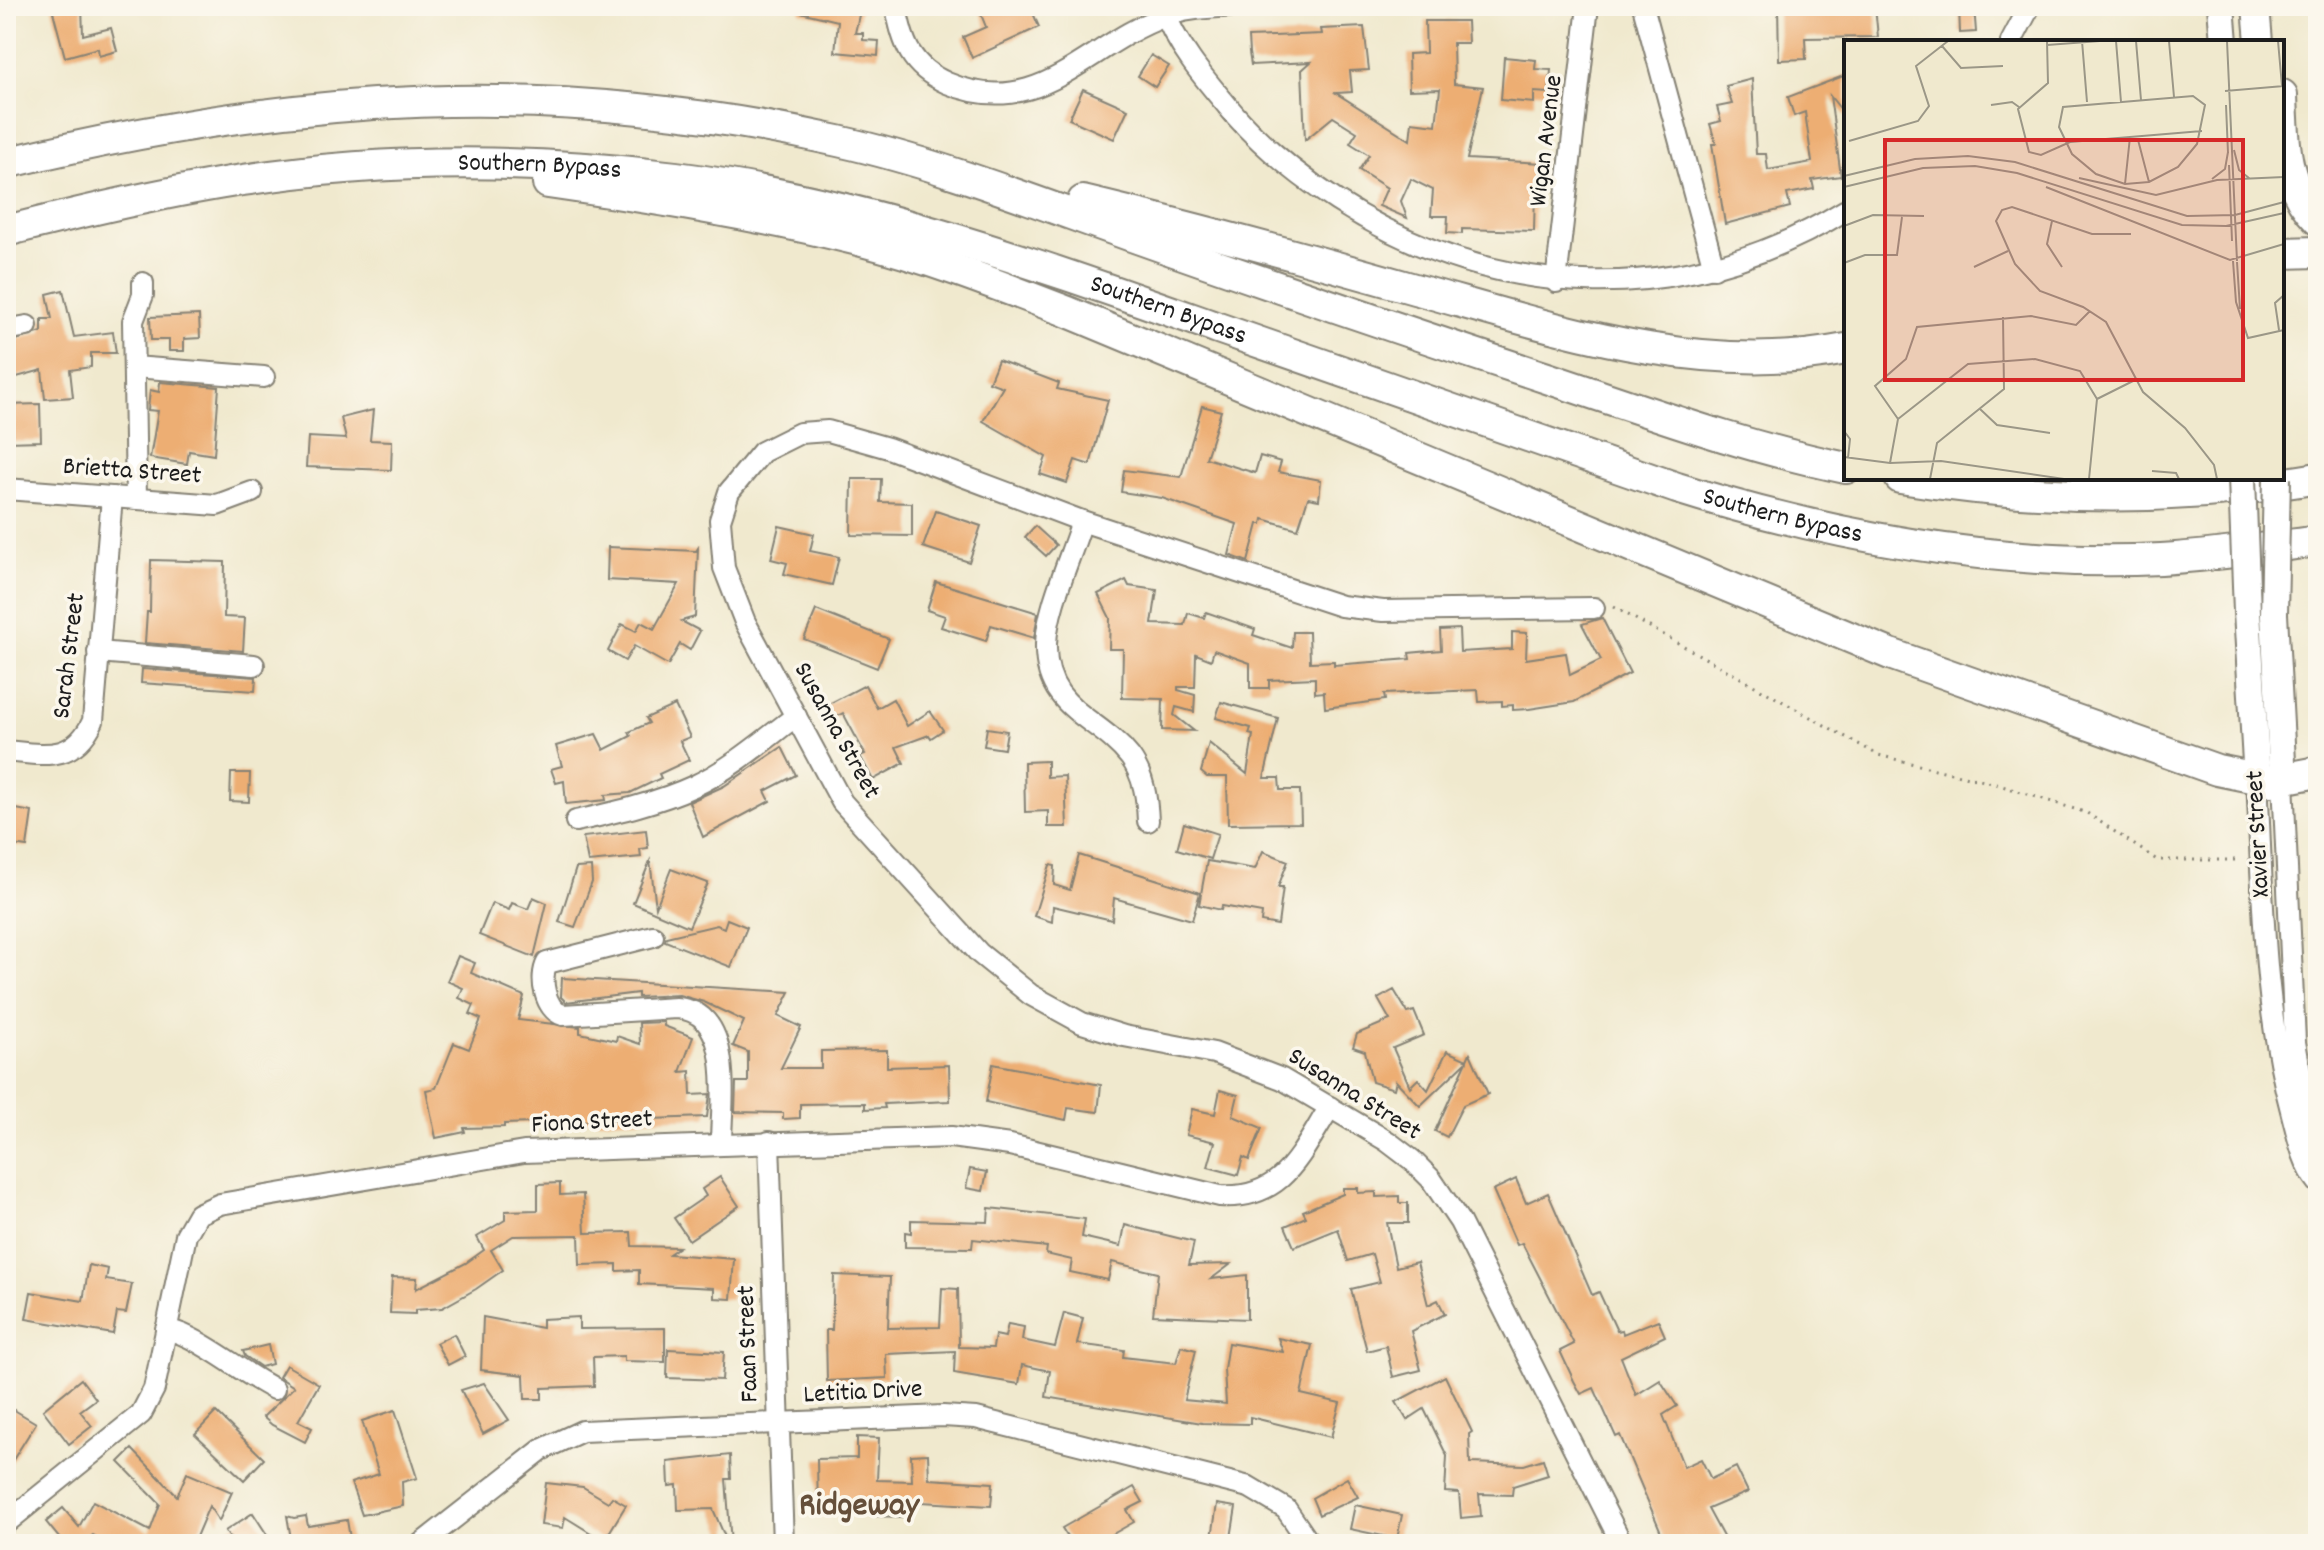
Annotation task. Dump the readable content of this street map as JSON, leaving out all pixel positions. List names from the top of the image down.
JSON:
{
  "streets": {
    "highway": ["Southern Bypass"],
    "main road": ["Xavier Street"],
    "street": [
      "Wigan Avenue",
      "Brietta Street",
      "Sarah Street",
      "Susanna Street",
      "Fiona Street",
      "Faan Street",
      "Letitia Drive"
    ]
  },
  "crossings": [
    ["Brietta Street", "Sarah Street"],
    ["Susanna Street", "Fiona Street"],
    ["Fiona Street", "Faan Street"],
    ["Faan Street", "Letitia Drive"]
  ],
  "districts": ["Ridgeway"]
}
